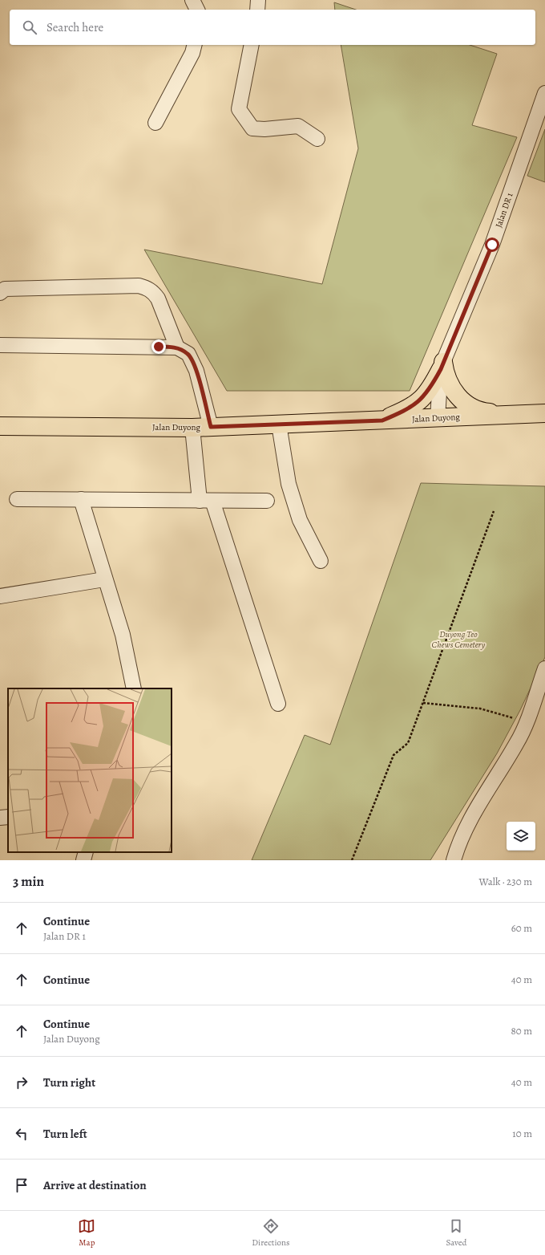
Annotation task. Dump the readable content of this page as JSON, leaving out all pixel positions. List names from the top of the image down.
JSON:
{
  "streets": {
    "main road": ["Jalan Duyong"],
    "street": ["Jalan DR 1"]
  },
  "crossings": [
    ["Jalan DR 1", "Jalan Duyong"]
  ],
  "parks": ["Duyong Teo Chews Cemetery"],
  "page": {
    "search": "Search here",
    "heading": ["3 min", "Walk · 230 m"],
    "list": [
      ["Continue", "Jalan DR 1", "60 m"],
      ["Continue", "40 m"],
      ["Continue", "Jalan Duyong", "80 m"],
      ["Turn right", "40 m"],
      ["Turn left", "10 m"],
      "Arrive at destination"
    ],
    "nav": ["Map", "Directions", "Saved"]
  }
}
